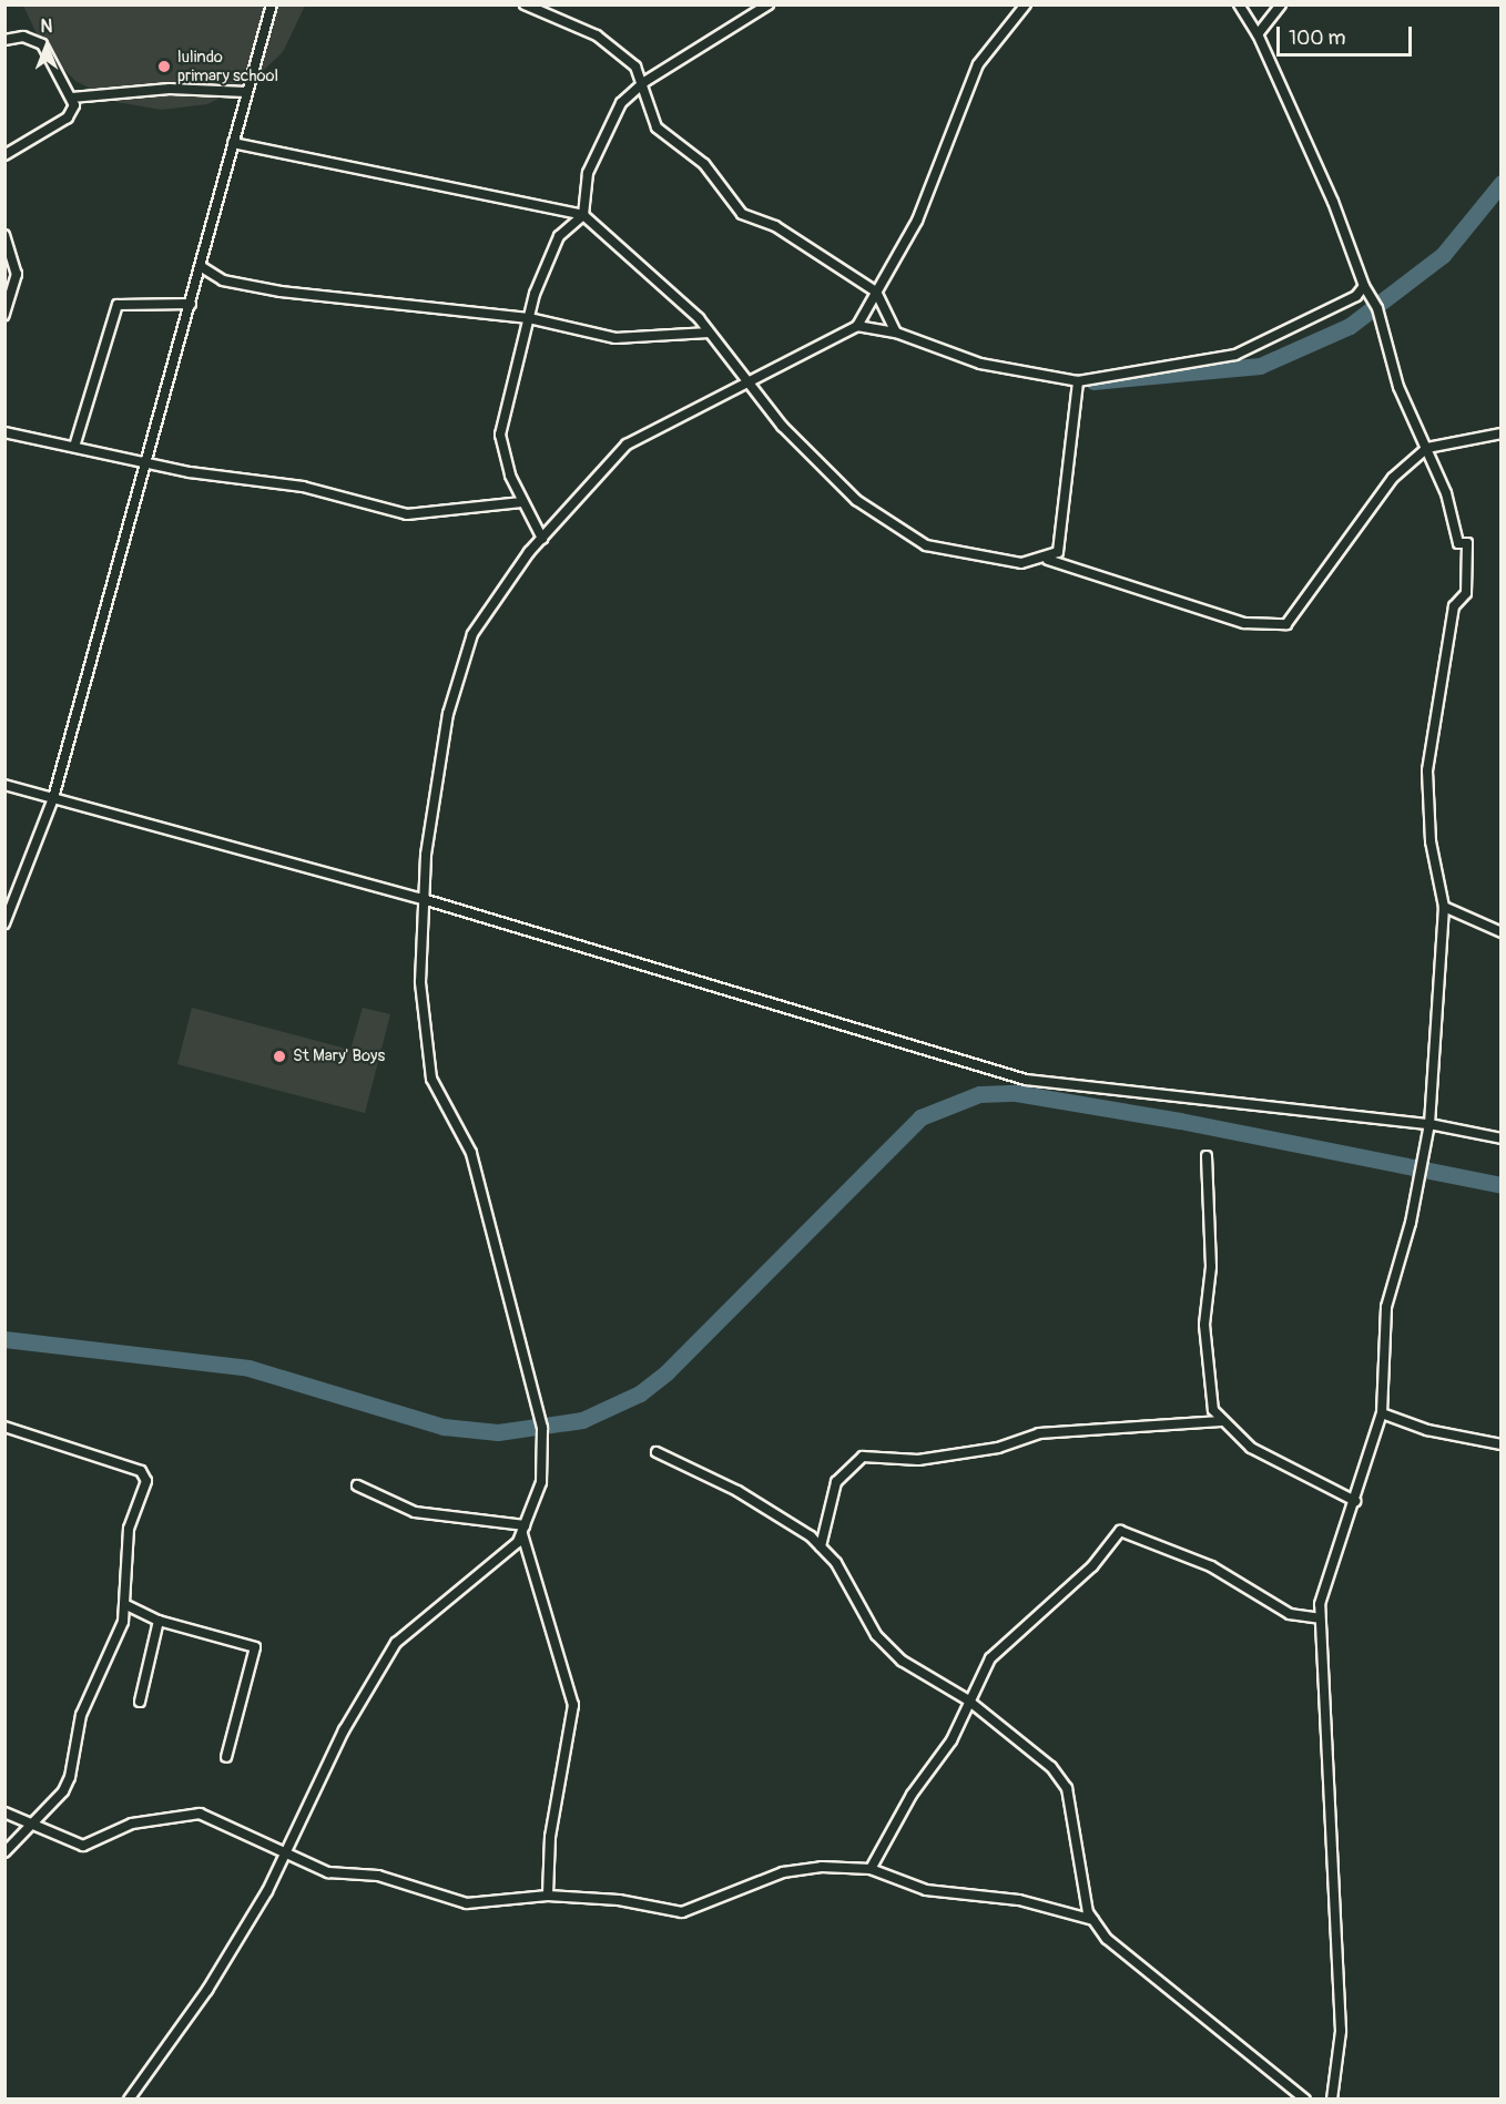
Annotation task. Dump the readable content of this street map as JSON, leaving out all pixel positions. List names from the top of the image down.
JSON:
{
  "places": ["lulindo primary school", "St Mary' Boys"],
  "scale_bar": "100 m",
  "north": "top"
}
